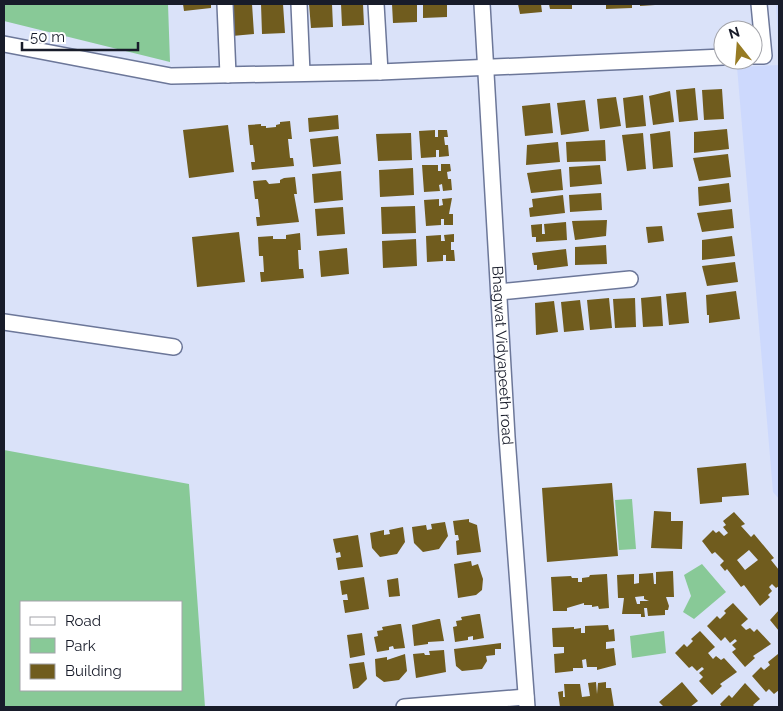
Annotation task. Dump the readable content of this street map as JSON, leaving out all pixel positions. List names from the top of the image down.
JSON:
{
  "streets": {
    "street": ["Bhagwat Vidyapeeth road"]
  },
  "legend": ["Road", "Park", "Building"],
  "scale_bar": "50 m",
  "north": "top"
}
